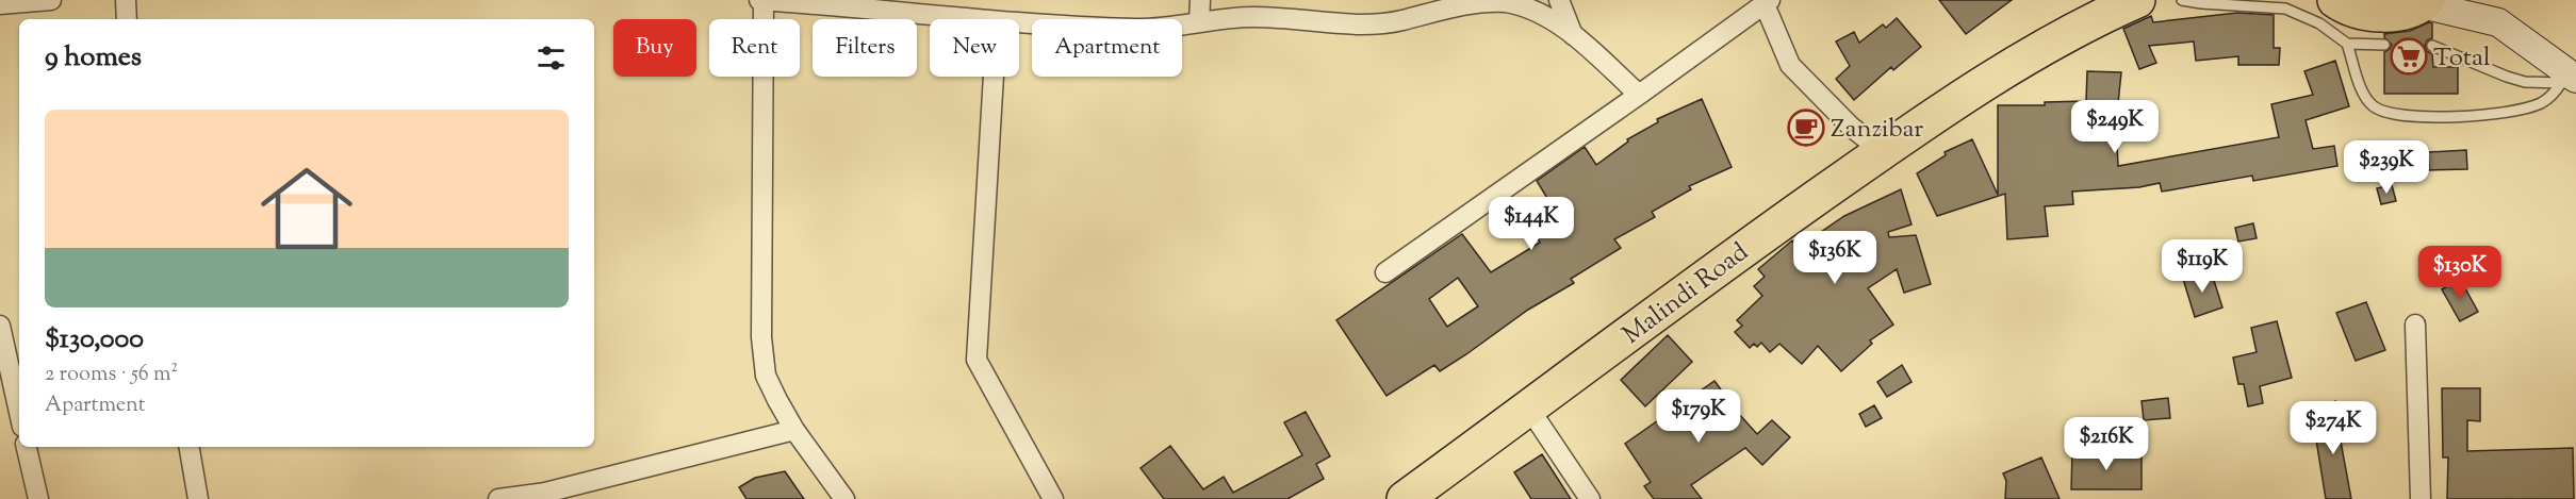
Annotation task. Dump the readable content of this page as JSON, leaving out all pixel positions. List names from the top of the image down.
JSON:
{
  "streets": {
    "highway": ["Malindi Road"]
  },
  "places": {
    "supermarket": ["Total"],
    "cafe": ["Zanzibar"]
  },
  "page": {
    "chip": [
      "Buy",
      "Rent",
      "Filters",
      "New",
      "Apartment"
    ],
    "heading": "9 homes",
    "list": [
      {
        "name": "$130,000",
        "note": "2 rooms · 56 m² · Apartment"
      }
    ],
    "price": [
      "$249K",
      "$239K",
      "$144K",
      "$136K",
      "$119K",
      "$130K",
      "$179K",
      "$274K",
      "$216K"
    ]
  }
}
